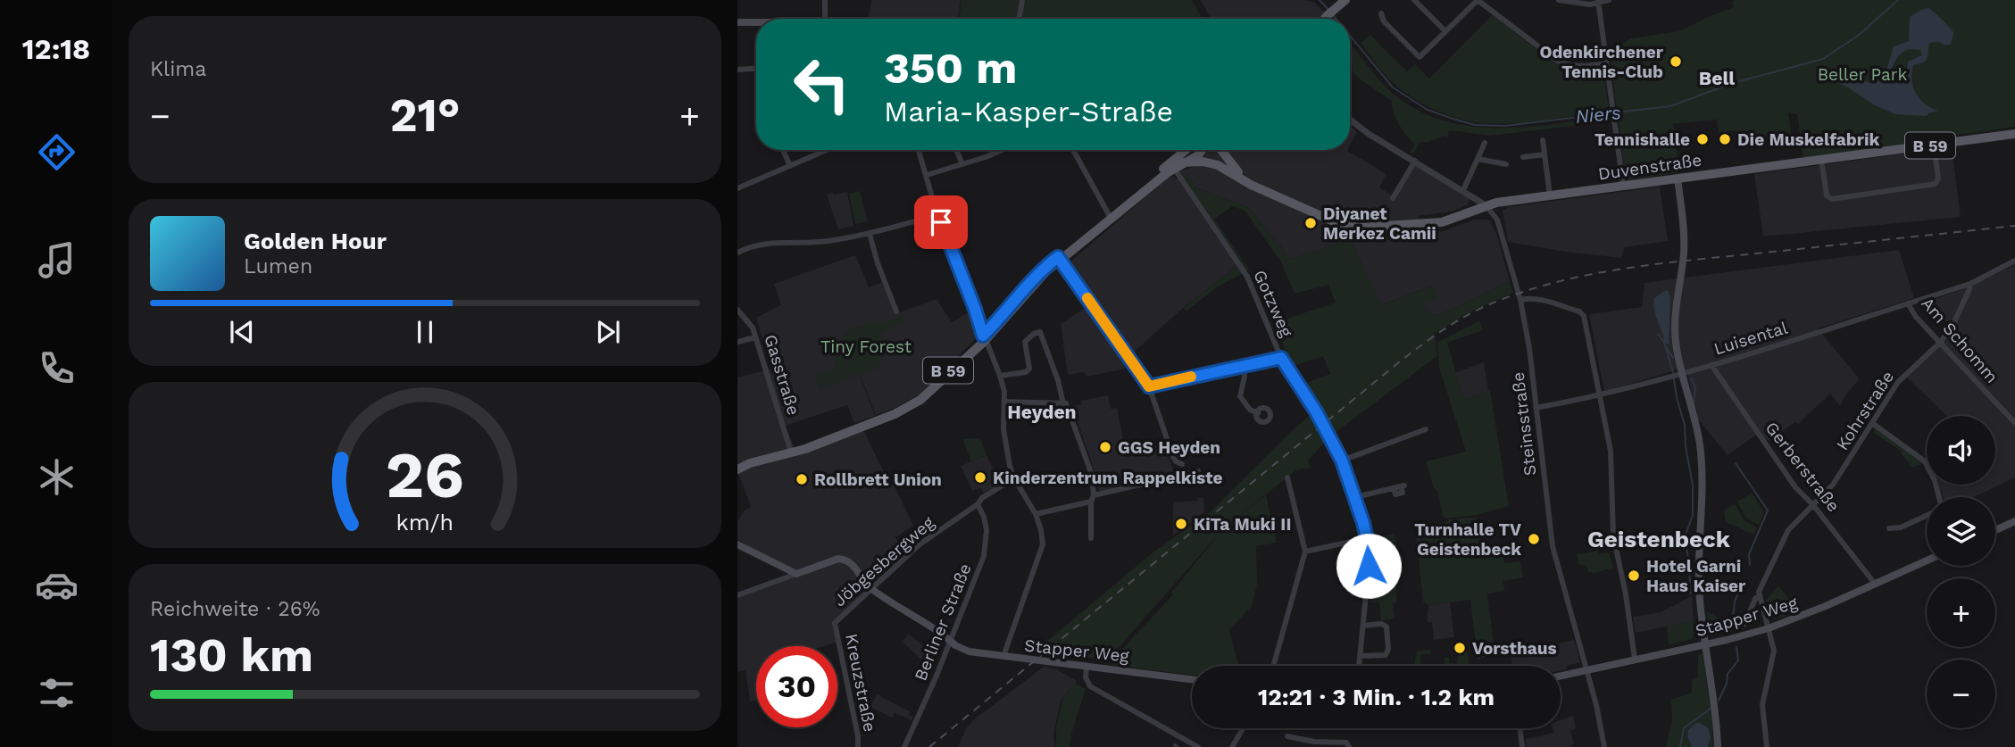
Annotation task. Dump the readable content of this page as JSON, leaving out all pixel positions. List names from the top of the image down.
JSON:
{
  "streets": {
    "main road": ["B 59", "Duvenstraße", "Stapper Weg"],
    "street": [
      "Gotzweg",
      "Luisental",
      "Am Schomm",
      "Gasstraße",
      "Kohrstraße",
      "Steinsstraße",
      "Gerberstraße",
      "Jöbgesbergweg",
      "Berliner Straße",
      "Kreuzstraße"
    ]
  },
  "crossings": [
    ["B 59", "Duvenstraße"],
    ["B 59", "Gotzweg"],
    ["B 59", "Gasstraße"],
    ["Duvenstraße", "Steinsstraße"],
    ["Luisental", "Am Schomm"],
    ["Luisental", "Kohrstraße"],
    ["Luisental", "Steinsstraße"],
    ["Luisental", "Gerberstraße"],
    ["Am Schomm", "Kohrstraße"],
    ["Kohrstraße", "Gerberstraße"],
    ["Steinsstraße", "Stapper Weg"],
    ["Gerberstraße", "Stapper Weg"],
    ["Jöbgesbergweg", "Stapper Weg"],
    ["Jöbgesbergweg", "Berliner Straße"],
    ["Jöbgesbergweg", "Kreuzstraße"],
    ["Stapper Weg", "Berliner Straße"]
  ],
  "districts": ["Bell", "Heyden", "Geistenbeck"],
  "water": ["Niers"],
  "parks": ["Beller Park", "Tiny Forest"],
  "places": [
    "Odenkirchener Tennis-Club",
    "Tennishalle",
    "Die Muskelfabrik",
    "Diyanet Merkez Camii",
    "GGS Heyden",
    "Kinderzentrum Rappelkiste",
    "Rollbrett Union",
    "KiTa Muki II",
    "Turnhalle TV Geistenbeck",
    "Hotel Garni Haus Kaiser",
    "Vorsthaus"
  ],
  "page": {
    "tabs": "12:18",
    "tile": [
      "Klima",
      ["Reichweite · 26%", "130 km"]
    ],
    "turn": ["350 m", "Maria-Kasper-Straße"],
    "heat": ["−", "21°", "+"],
    "song": ["Golden Hour", "Lumen"],
    "map_buttons": ["+", "−"],
    "limit": "30",
    "trip": "12:21 · 3 Min. · 1.2 km",
    "gauge": ["26", "km/h"]
  }
}
